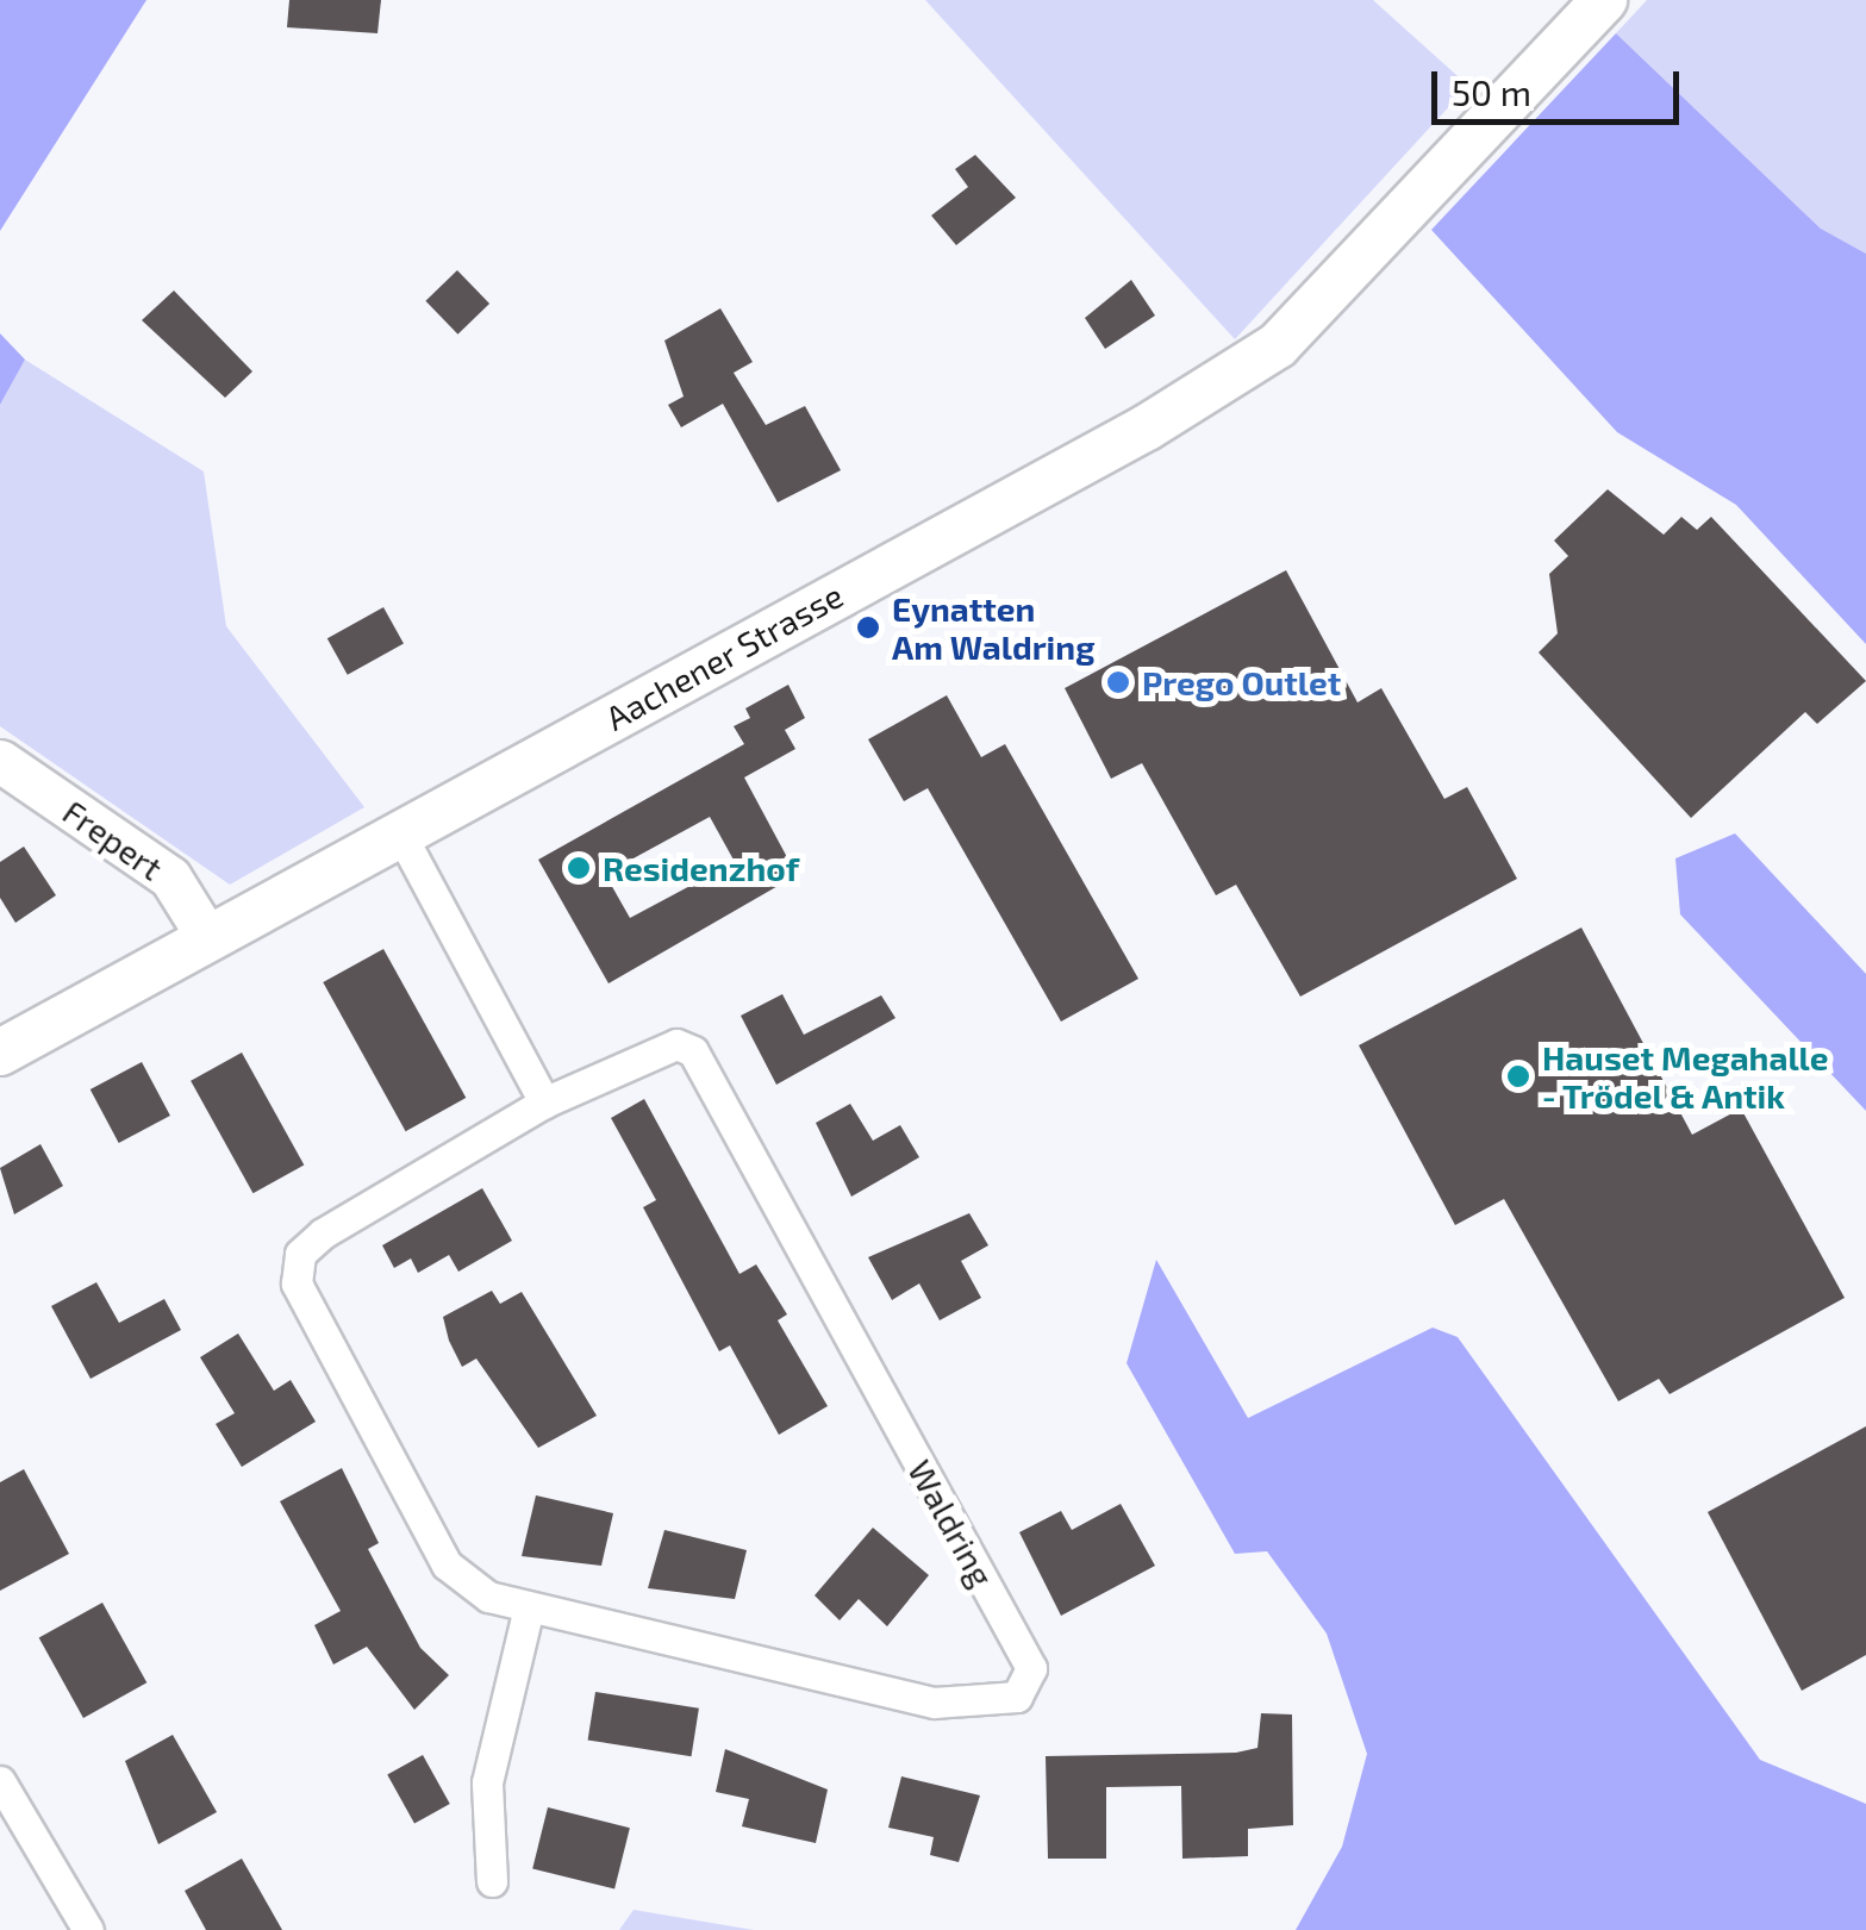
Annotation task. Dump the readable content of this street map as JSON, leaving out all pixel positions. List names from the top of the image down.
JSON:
{
  "streets": {
    "main road": ["Aachener Strasse"],
    "street": ["Frepert", "Waldring"]
  },
  "crossings": [
    ["Aachener Strasse", "Frepert"]
  ],
  "places": [
    "Eynatten Am Waldring",
    "Prego Outlet",
    "Residenzhof",
    "Hauset Megahalle - Trödel & Antik"
  ],
  "scale_bar": "50 m"
}
